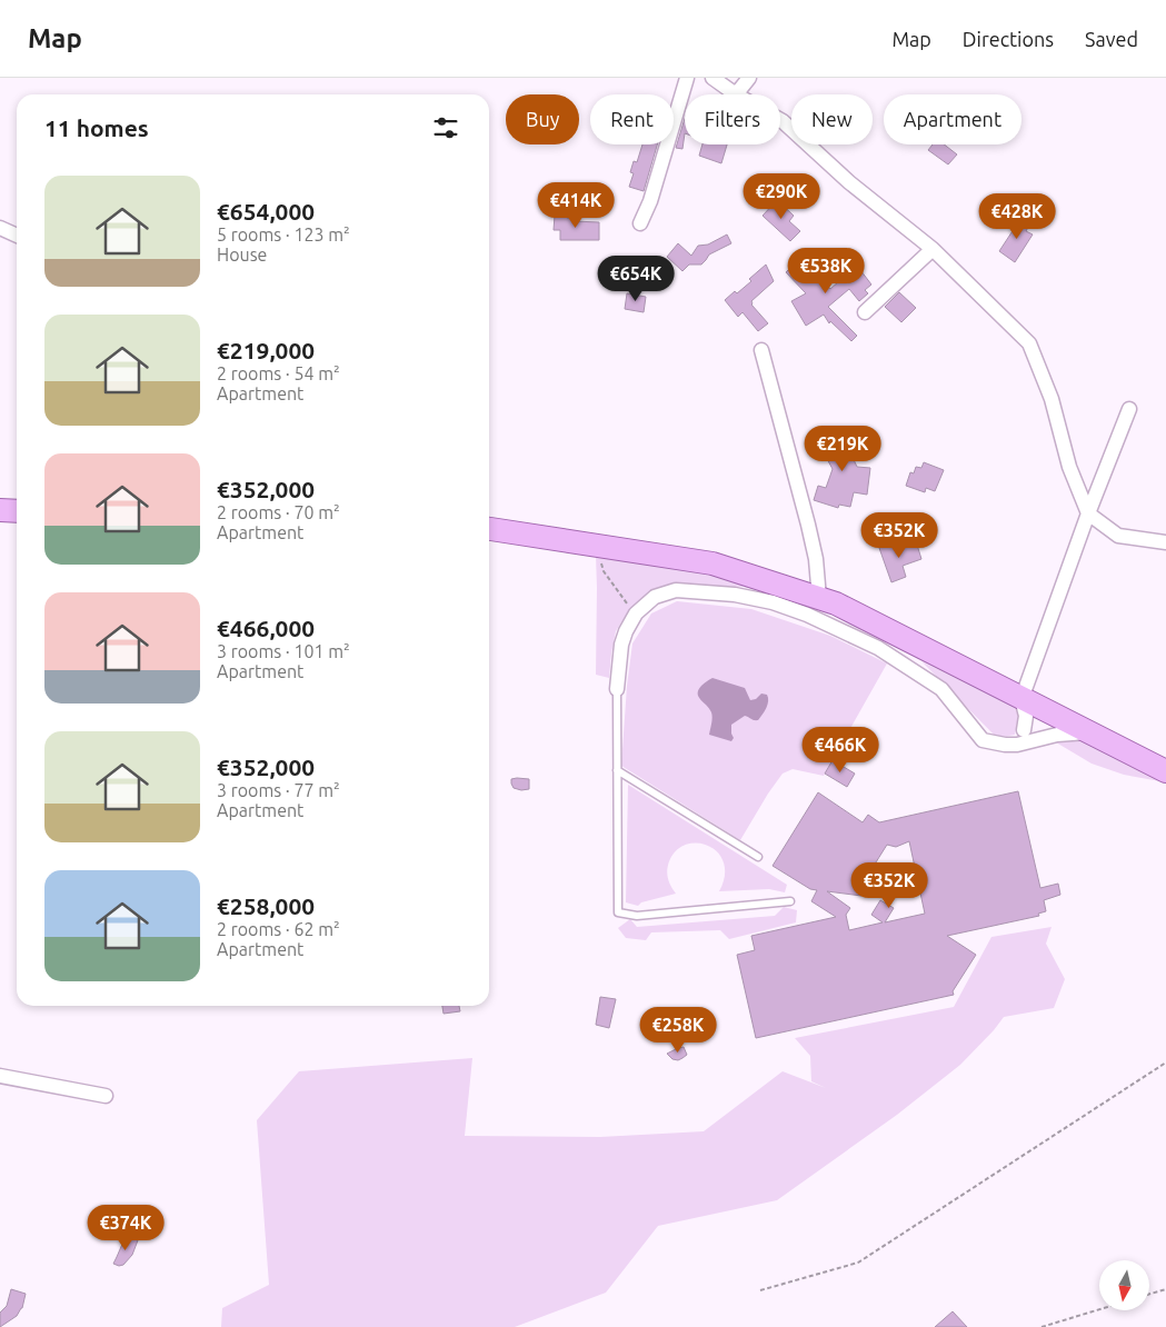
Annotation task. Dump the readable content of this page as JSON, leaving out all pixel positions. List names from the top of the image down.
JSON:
{
  "north": "bottom",
  "page": {
    "header": "Map",
    "nav": ["Map", "Directions", "Saved"],
    "chip": [
      "Buy",
      "Rent",
      "Filters",
      "New",
      "Apartment"
    ],
    "heading": "11 homes",
    "list": [
      {
        "name": "€654,000",
        "note": "5 rooms · 123 m² · House"
      },
      {
        "name": "€219,000",
        "note": "2 rooms · 54 m² · Apartment"
      },
      {
        "name": "€352,000",
        "note": "2 rooms · 70 m² · Apartment"
      },
      {
        "name": "€466,000",
        "note": "3 rooms · 101 m² · Apartment"
      },
      {
        "name": "€352,000",
        "note": "3 rooms · 77 m² · Apartment"
      },
      {
        "name": "€258,000",
        "note": "2 rooms · 62 m² · Apartment"
      }
    ],
    "price": [
      "€290K",
      "€414K",
      "€428K",
      "€538K",
      "€654K",
      "€219K",
      "€352K",
      "€466K",
      "€352K",
      "€258K",
      "€374K"
    ]
  }
}
